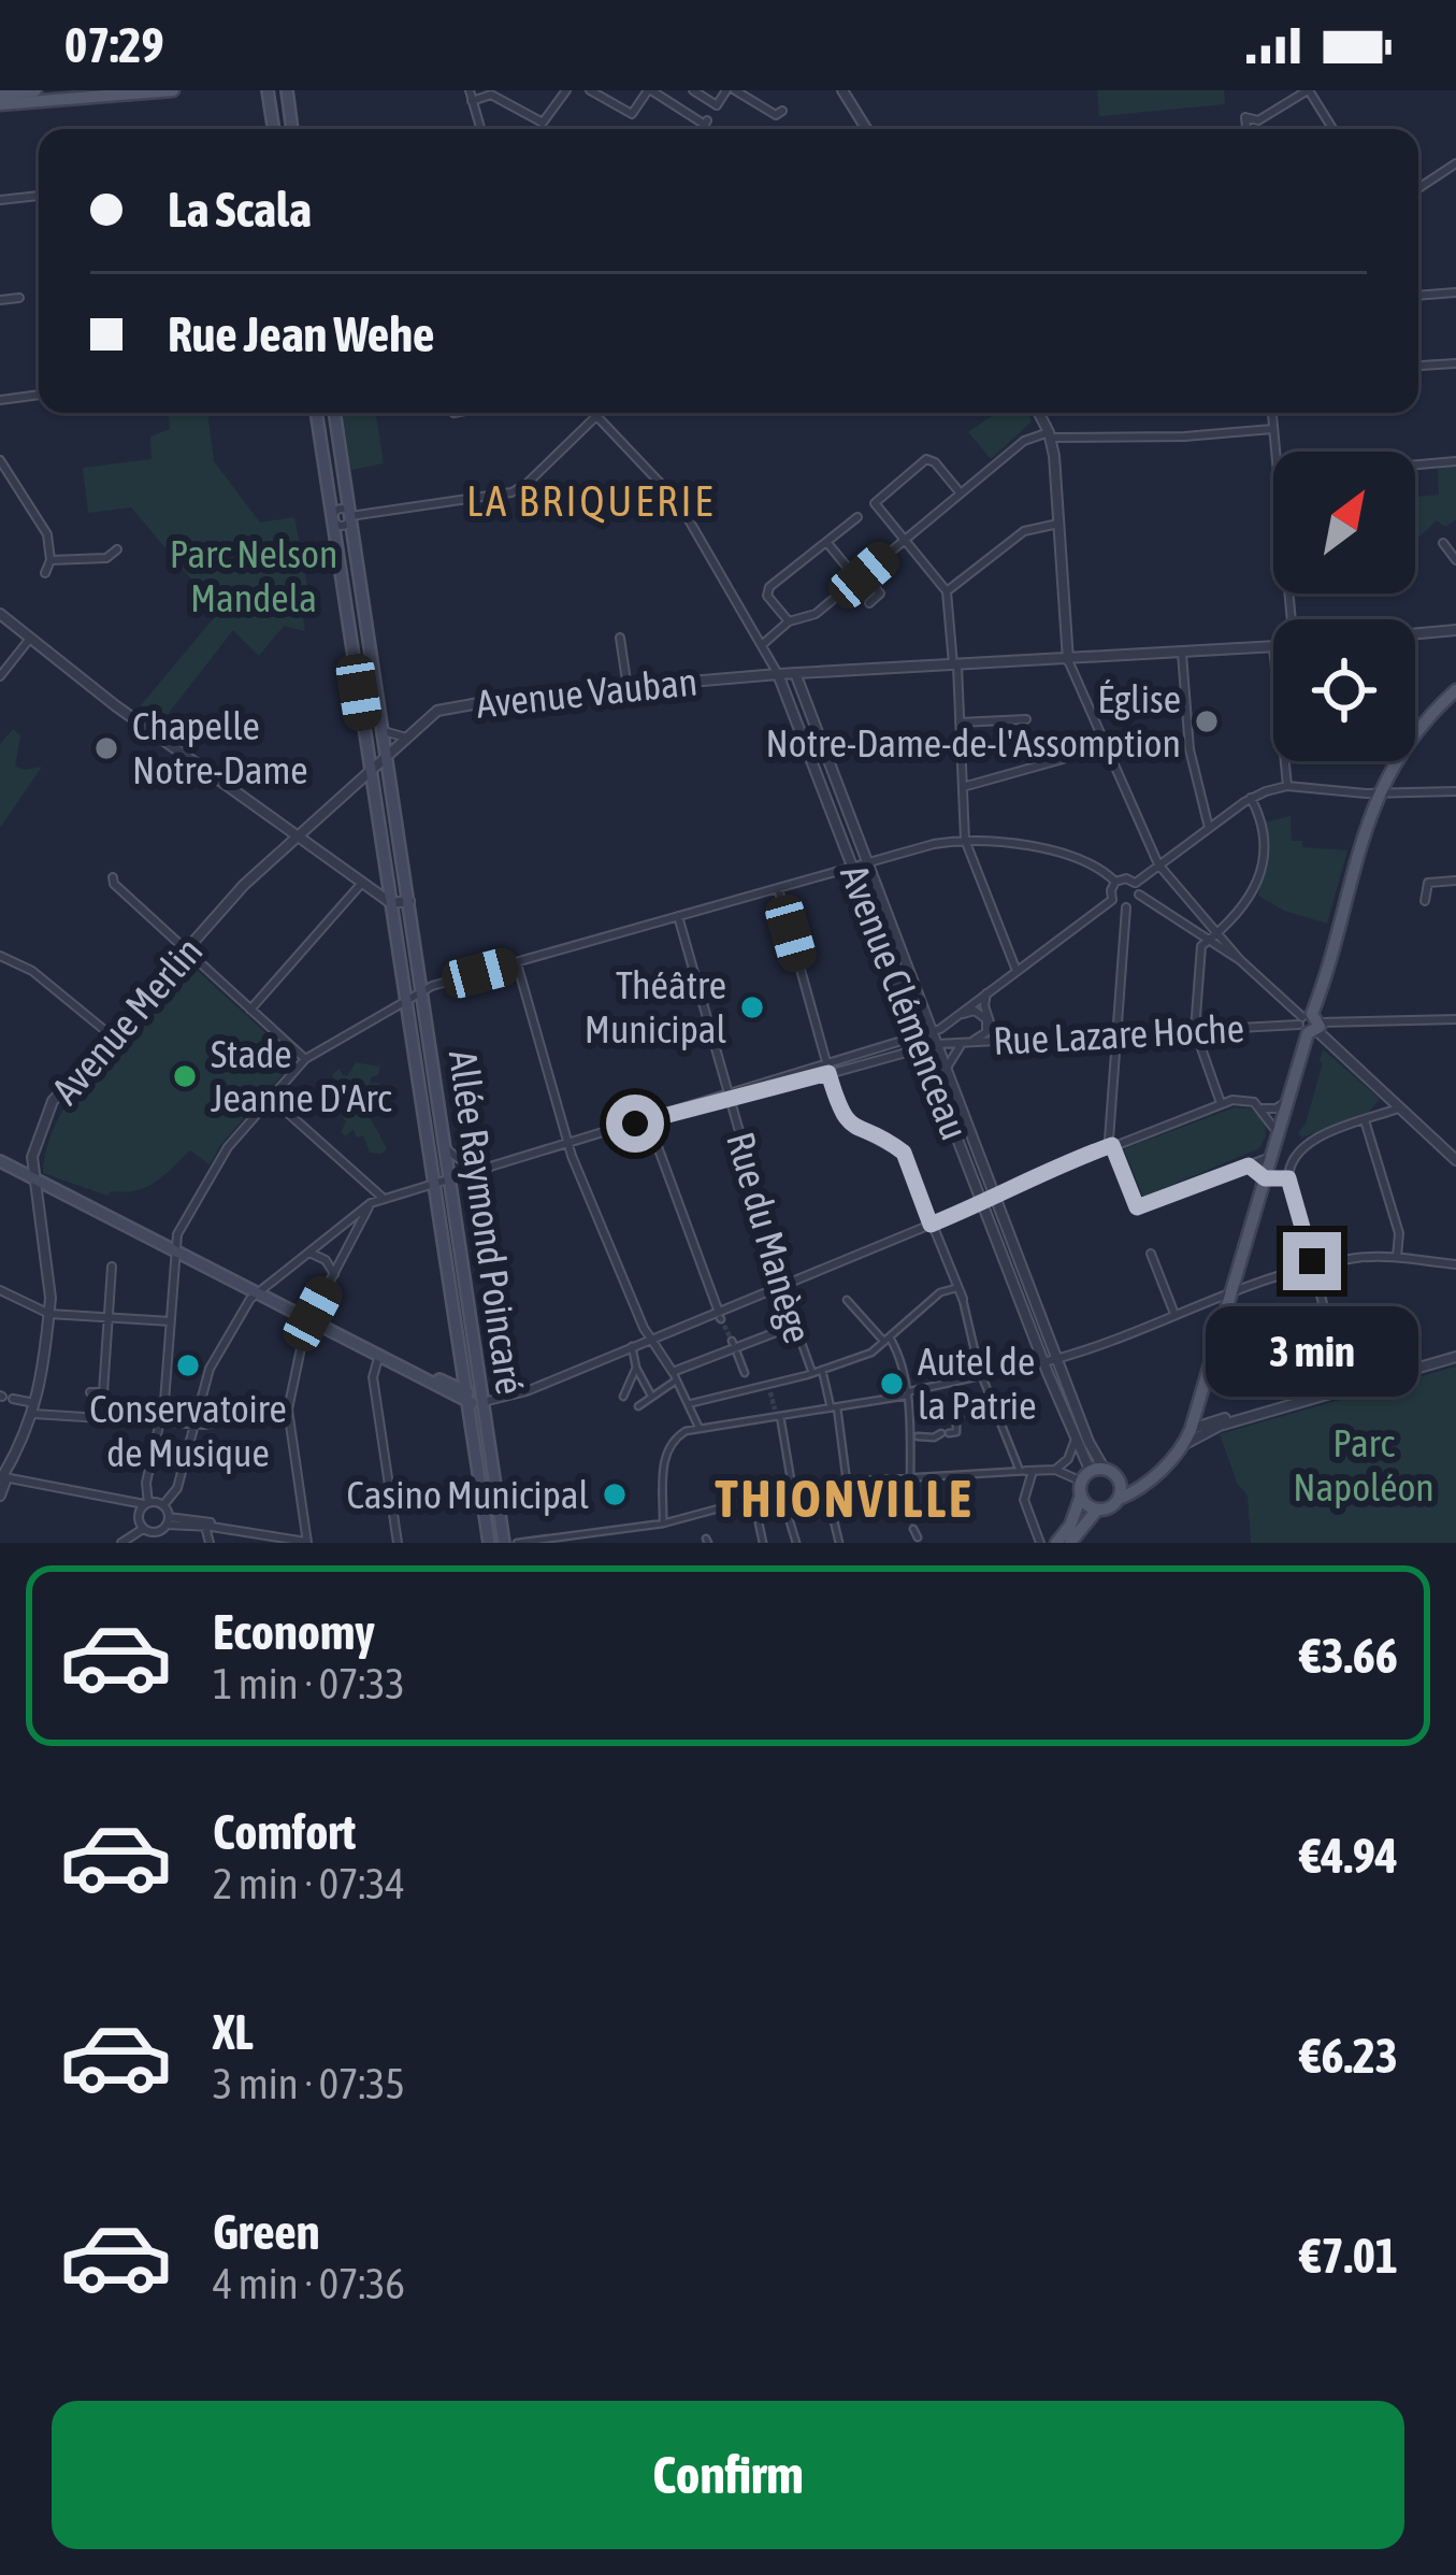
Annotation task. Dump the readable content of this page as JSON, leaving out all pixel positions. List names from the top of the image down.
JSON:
{
  "streets": {
    "main road": ["Allée Raymond Poincaré"],
    "street": [
      "Avenue Vauban",
      "Avenue Clémenceau",
      "Avenue Merlin",
      "Rue Lazare Hoche",
      "Rue du Manège"
    ]
  },
  "crossings": [
    ["Avenue Vauban", "Avenue Clémenceau"],
    ["Avenue Vauban", "Avenue Merlin"],
    ["Avenue Vauban", "Allée Raymond Poincaré"],
    ["Avenue Clémenceau", "Rue Lazare Hoche"]
  ],
  "districts": ["LA BRIQUERIE", "THIONVILLE"],
  "parks": ["Parc Nelson Mandela", "Parc Napoléon"],
  "places": [
    "Église Notre-Dame-de-l'Assomption",
    "Chapelle Notre-Dame",
    "Théâtre Municipal",
    "Stade Jeanne D'Arc",
    "Conservatoire de Musique",
    "Autel de la Patrie",
    "Casino Municipal"
  ],
  "north": "top right",
  "page": {
    "status": "07:29",
    "banner": ["La Scala", "Rue Jean Wehe"],
    "bubble": "3 min",
    "list": [
      {
        "name": "Economy",
        "note": "1 min · 07:33",
        "value": "€3.66"
      },
      {
        "name": "Comfort",
        "note": "2 min · 07:34",
        "value": "€4.94"
      },
      {
        "name": "XL",
        "note": "3 min · 07:35",
        "value": "€6.23"
      },
      {
        "name": "Green",
        "note": "4 min · 07:36",
        "value": "€7.01"
      }
    ],
    "buttons": "Confirm"
  }
}
